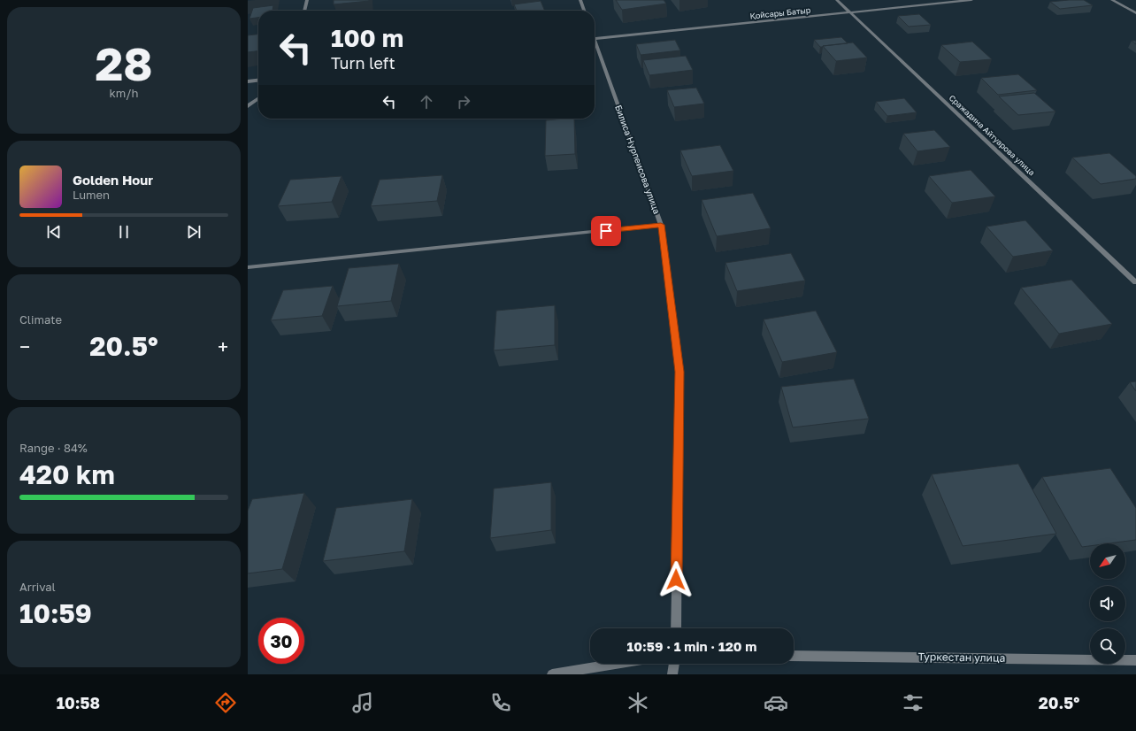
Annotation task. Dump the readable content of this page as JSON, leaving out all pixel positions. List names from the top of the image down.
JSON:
{
  "streets": {
    "street": [
      "Қойсары Батыр",
      "Сражадина Айтуарова улица",
      "Билиса Нурпеисова улица",
      "Туркестан улица"
    ]
  },
  "crossings": [
    ["Қойсары Батыр", "Сражадина Айтуарова улица"]
  ],
  "north": "bottom left",
  "page": {
    "tile": [
      ["28", "km/h"],
      "Climate",
      ["Range · 84%", "420 km"],
      ["Arrival", "10:59"]
    ],
    "turn": ["100 m", "Turn left"],
    "song": ["Golden Hour", "Lumen"],
    "heat": ["−", "20.5°", "+"],
    "limit": "30",
    "trip": "10:59 · 1 min · 120 m",
    "tabs": ["10:58", "20.5°"]
  }
}
